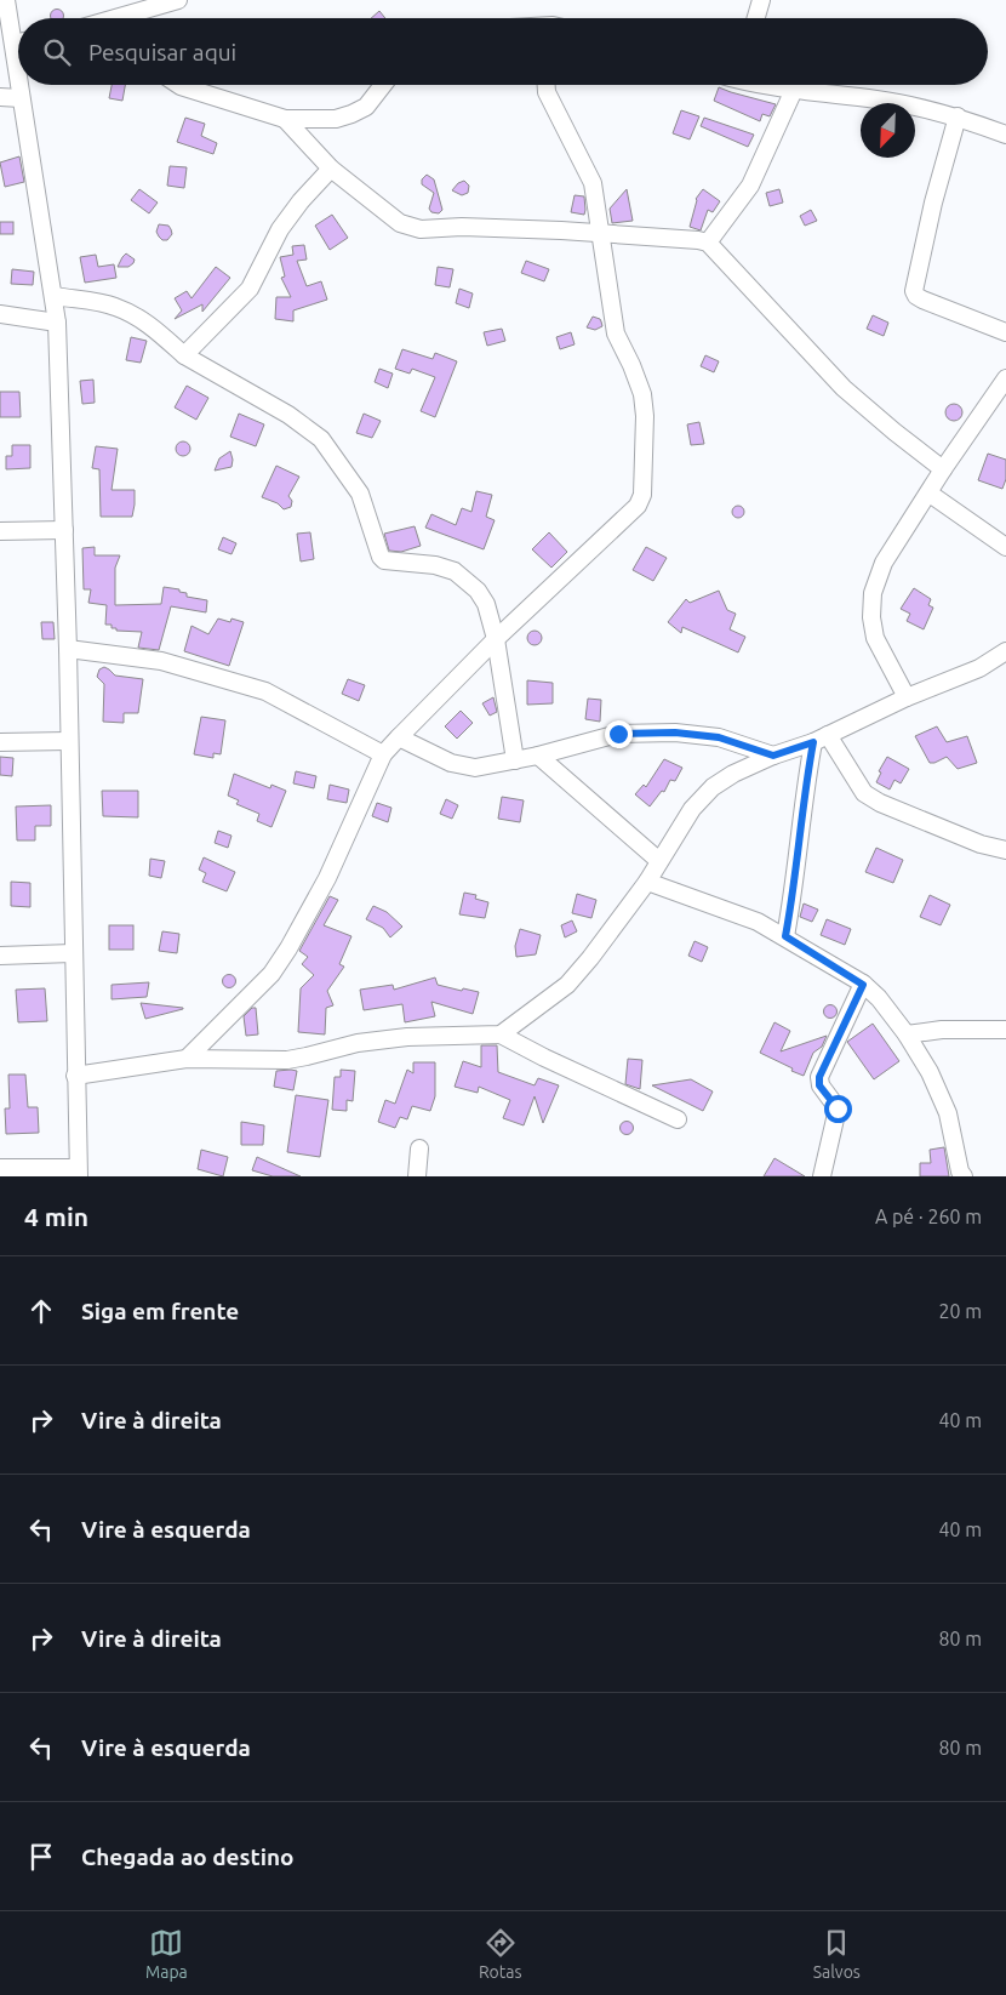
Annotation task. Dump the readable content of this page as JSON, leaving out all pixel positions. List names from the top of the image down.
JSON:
{
  "north": "bottom left",
  "page": {
    "search": "Pesquisar aqui",
    "heading": ["4 min", "A pé · 260 m"],
    "list": [
      ["Siga em frente", "20 m"],
      ["Vire à direita", "40 m"],
      ["Vire à esquerda", "40 m"],
      ["Vire à direita", "80 m"],
      ["Vire à esquerda", "80 m"],
      "Chegada ao destino"
    ],
    "nav": ["Mapa", "Rotas", "Salvos"]
  }
}
